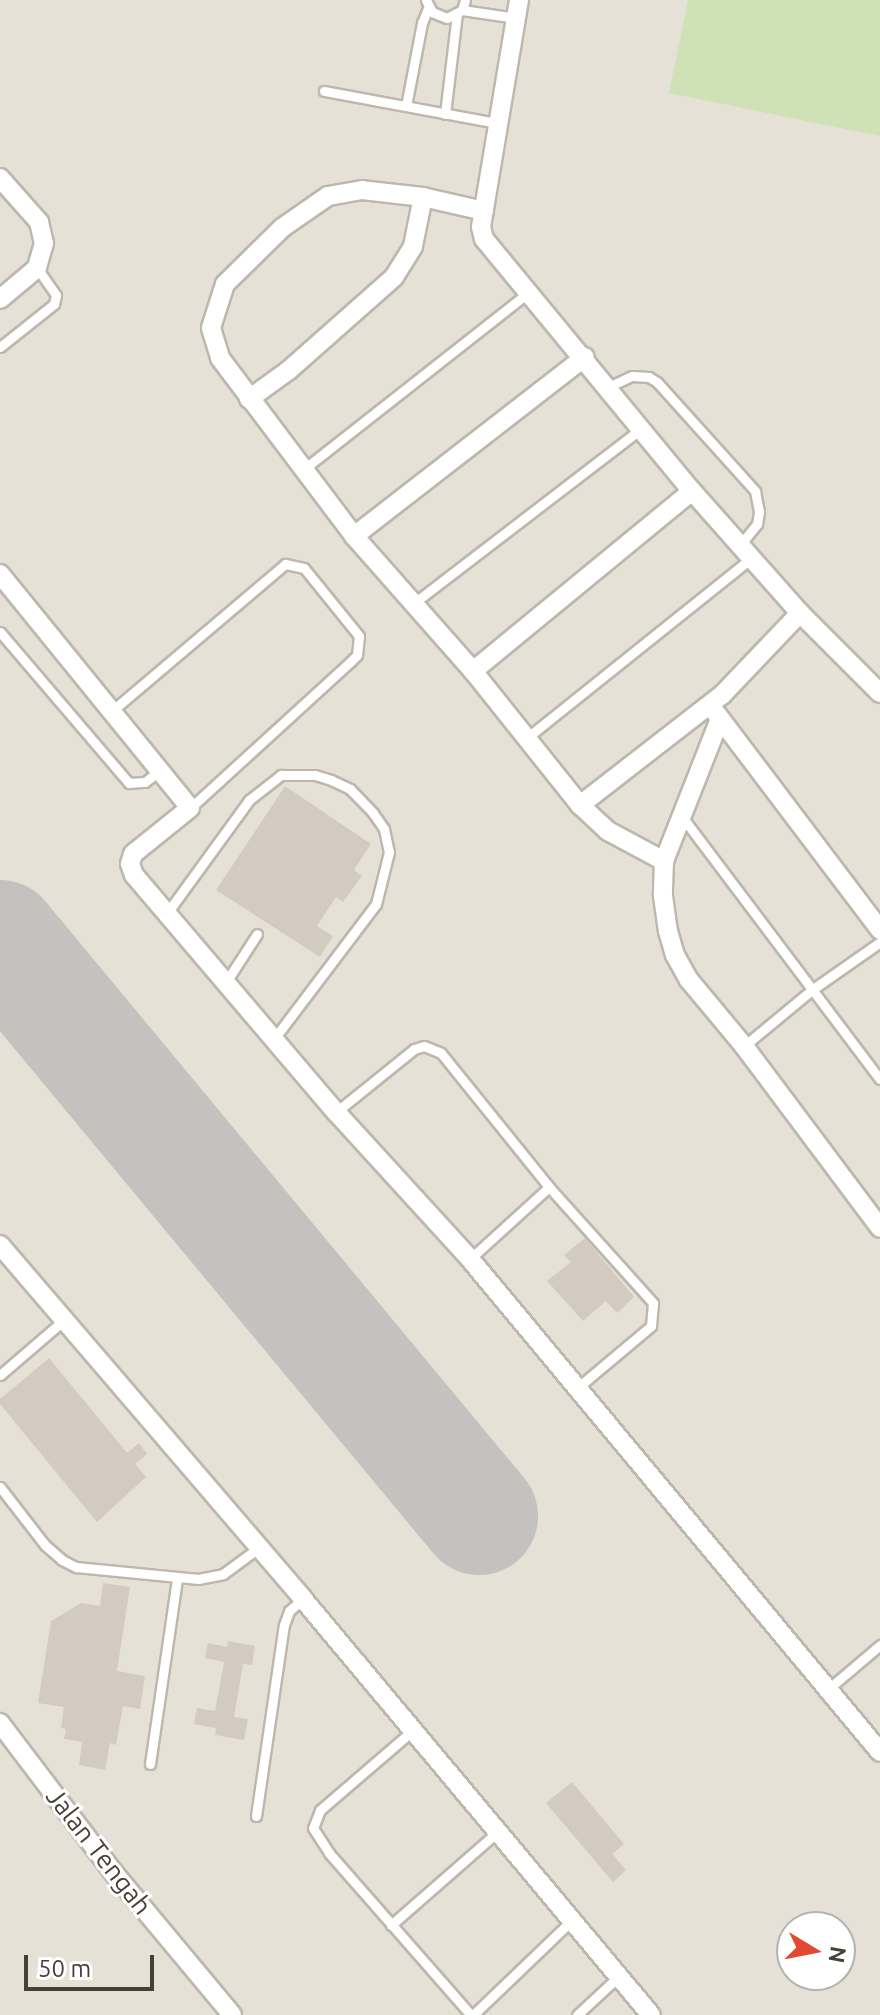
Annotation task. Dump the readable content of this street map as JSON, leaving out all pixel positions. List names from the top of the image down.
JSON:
{
  "streets": {
    "street": ["Jalan Tengah"]
  },
  "scale_bar": "50 m",
  "north": "right"
}
